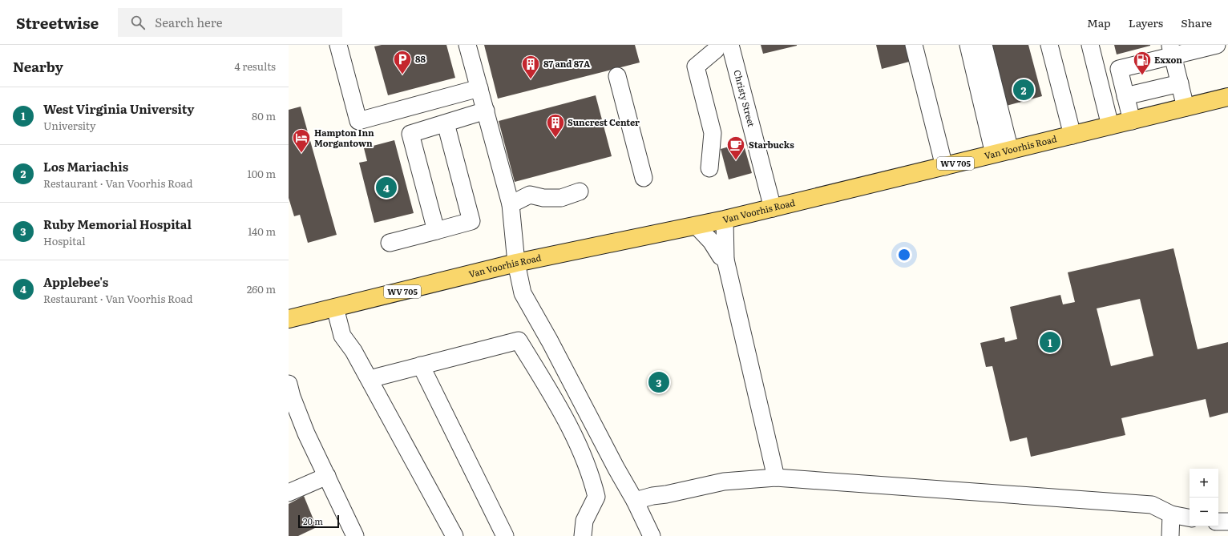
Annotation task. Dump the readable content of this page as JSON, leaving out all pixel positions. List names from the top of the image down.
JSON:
{
  "streets": {
    "main road": ["Van Voorhis Road", "WV 705"],
    "street": ["Christy Street"]
  },
  "crossings": [
    ["Christy Street", "Van Voorhis Road"]
  ],
  "places": {
    "parking": ["88"],
    "fuel station": ["Exxon"],
    "building": ["87 and 87A", "Suncrest Center"],
    "hotel": ["Hampton Inn Morgantown"],
    "cafe": ["Starbucks"]
  },
  "scale_bar": "20 m",
  "page": {
    "header": "Streetwise",
    "search": "Search here",
    "nav": ["Map", "Layers", "Share"],
    "heading": ["Nearby", "4 results"],
    "pins": [
      "2",
      "4",
      "1",
      "3"
    ],
    "list": [
      {
        "mark": "1",
        "name": "West Virginia University",
        "note": "University",
        "value": "80 m"
      },
      {
        "mark": "2",
        "name": "Los Mariachis",
        "note": "Restaurant · Van Voorhis Road",
        "value": "100 m"
      },
      {
        "mark": "3",
        "name": "Ruby Memorial Hospital",
        "note": "Hospital",
        "value": "140 m"
      },
      {
        "mark": "4",
        "name": "Applebee's",
        "note": "Restaurant · Van Voorhis Road",
        "value": "260 m"
      }
    ],
    "map_buttons": ["+", "−"],
    "scale": "20 m"
  }
}
